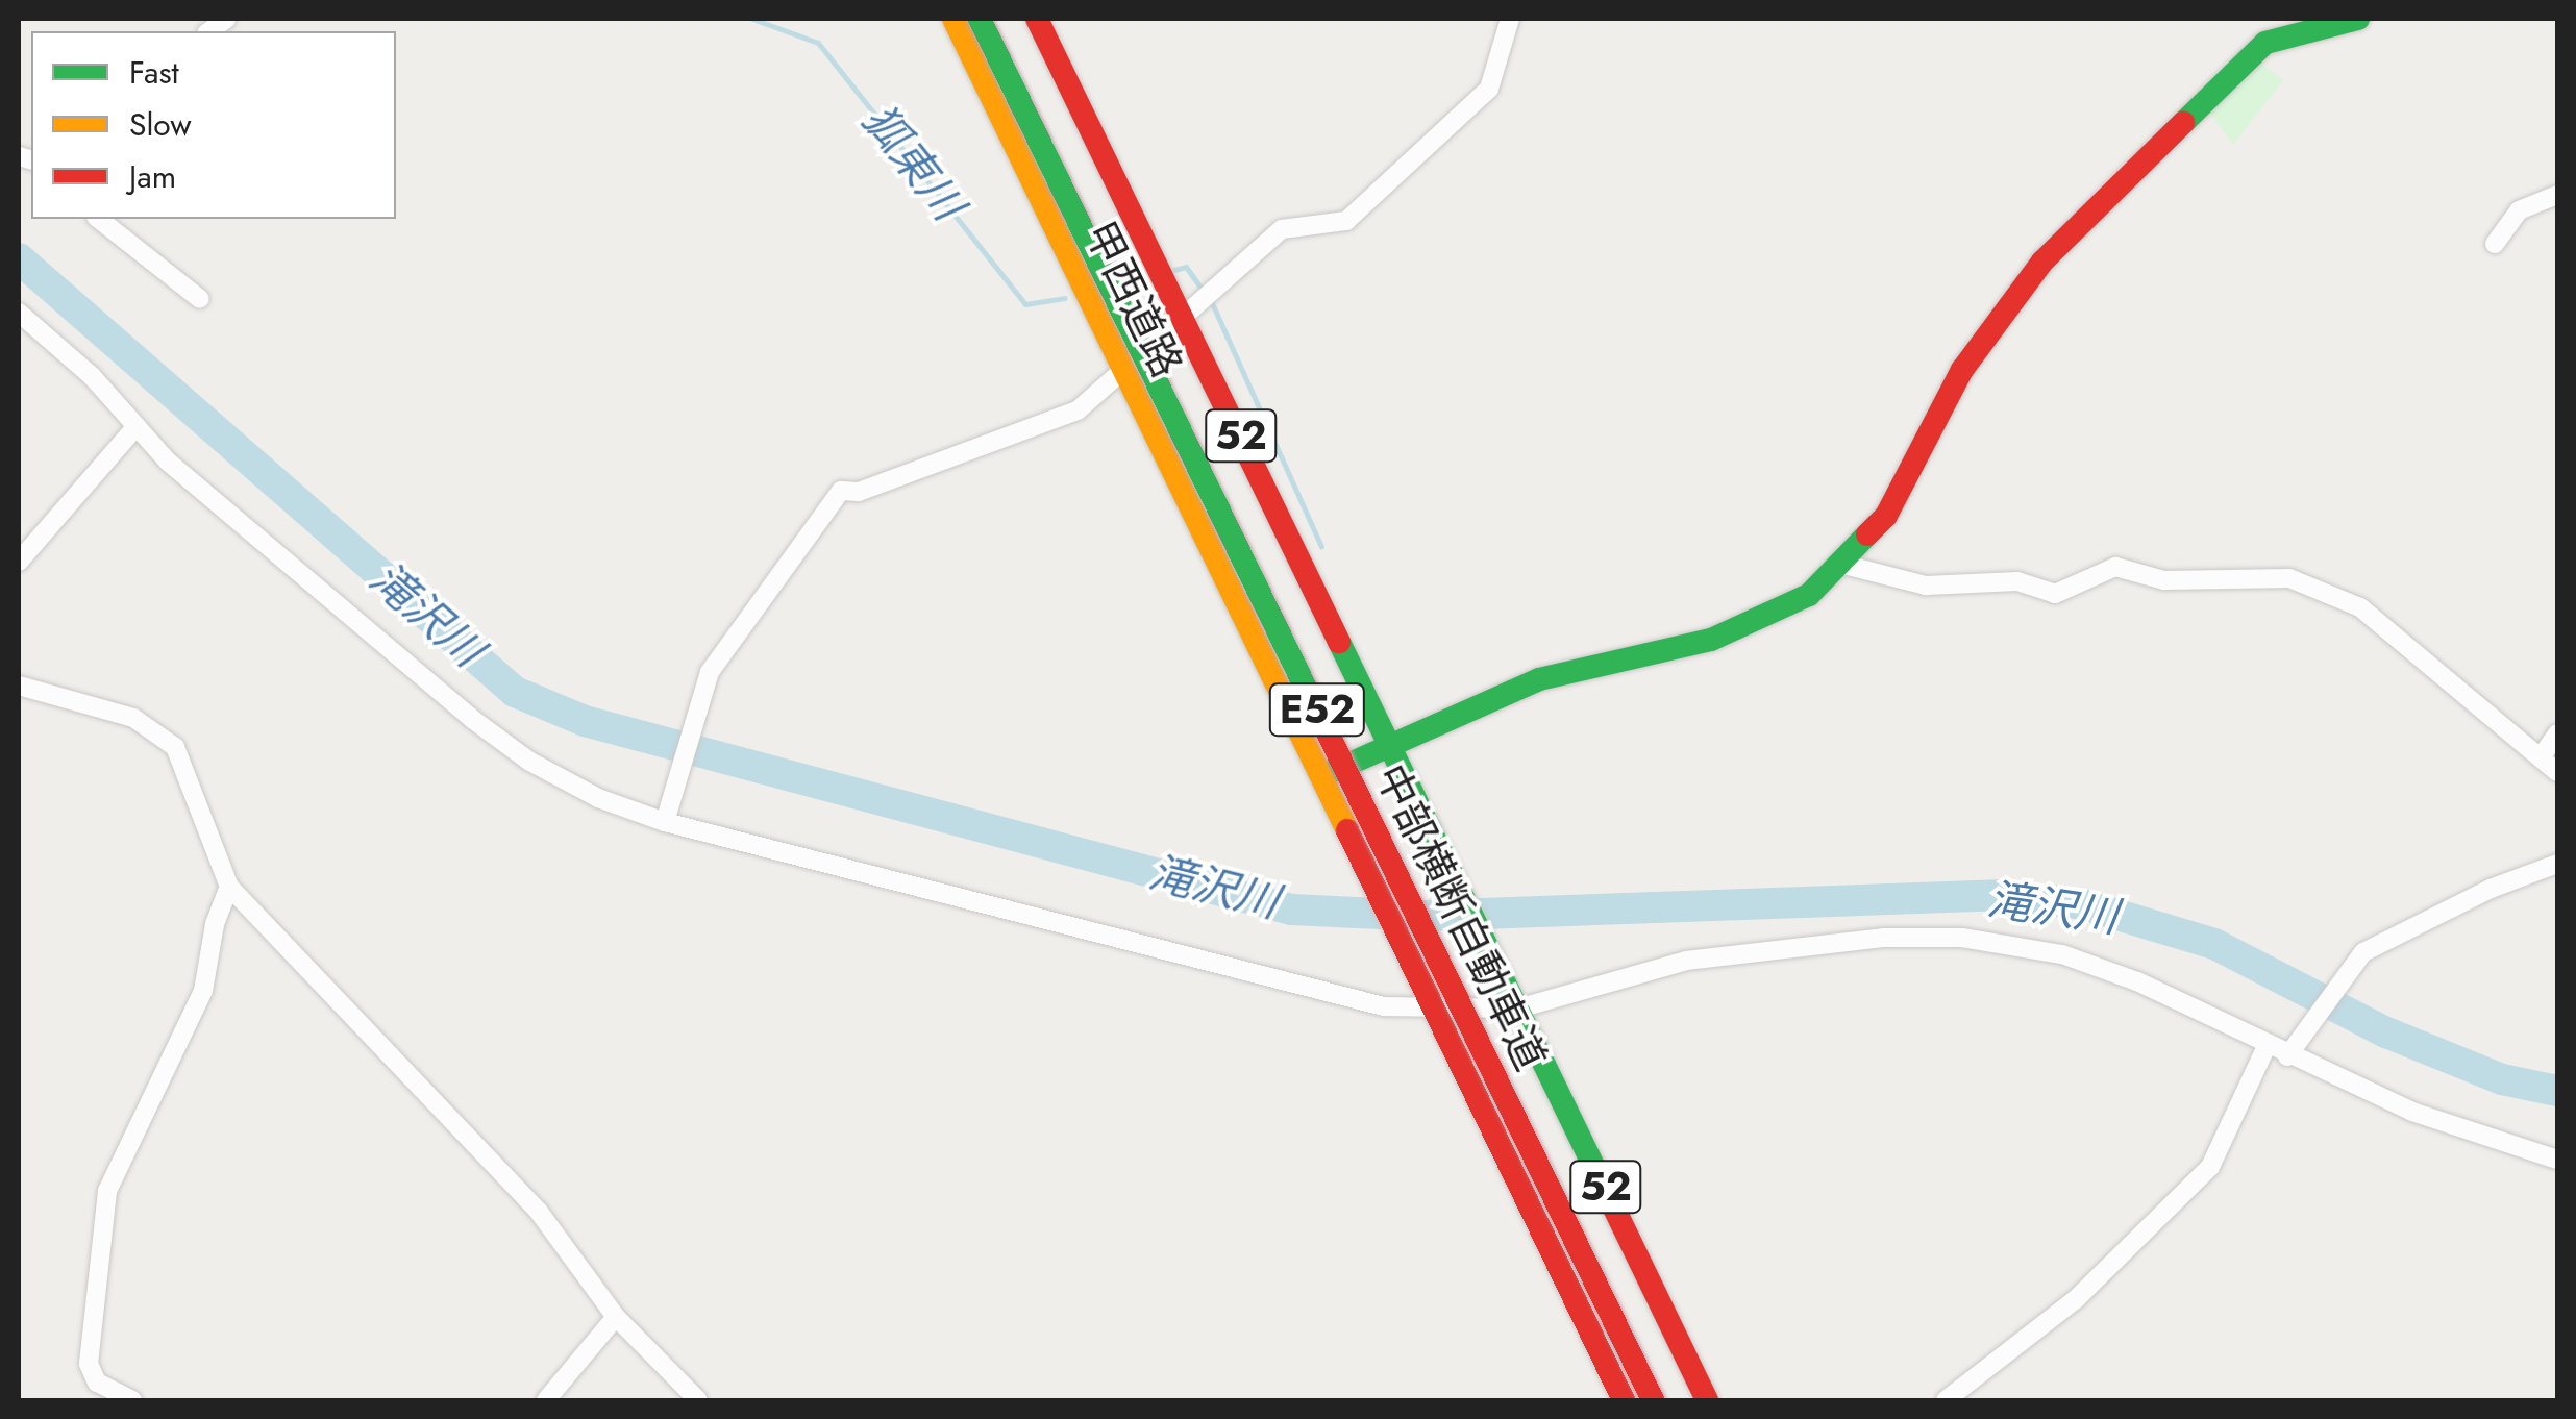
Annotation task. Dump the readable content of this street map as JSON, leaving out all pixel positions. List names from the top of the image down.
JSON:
{
  "streets": {
    "main road": [
      "甲西道路",
      "52",
      "E52",
      "中部横断自動車道"
    ]
  },
  "water": ["狐東川", "滝沢川"],
  "legend": ["Fast", "Slow", "Jam"]
}
